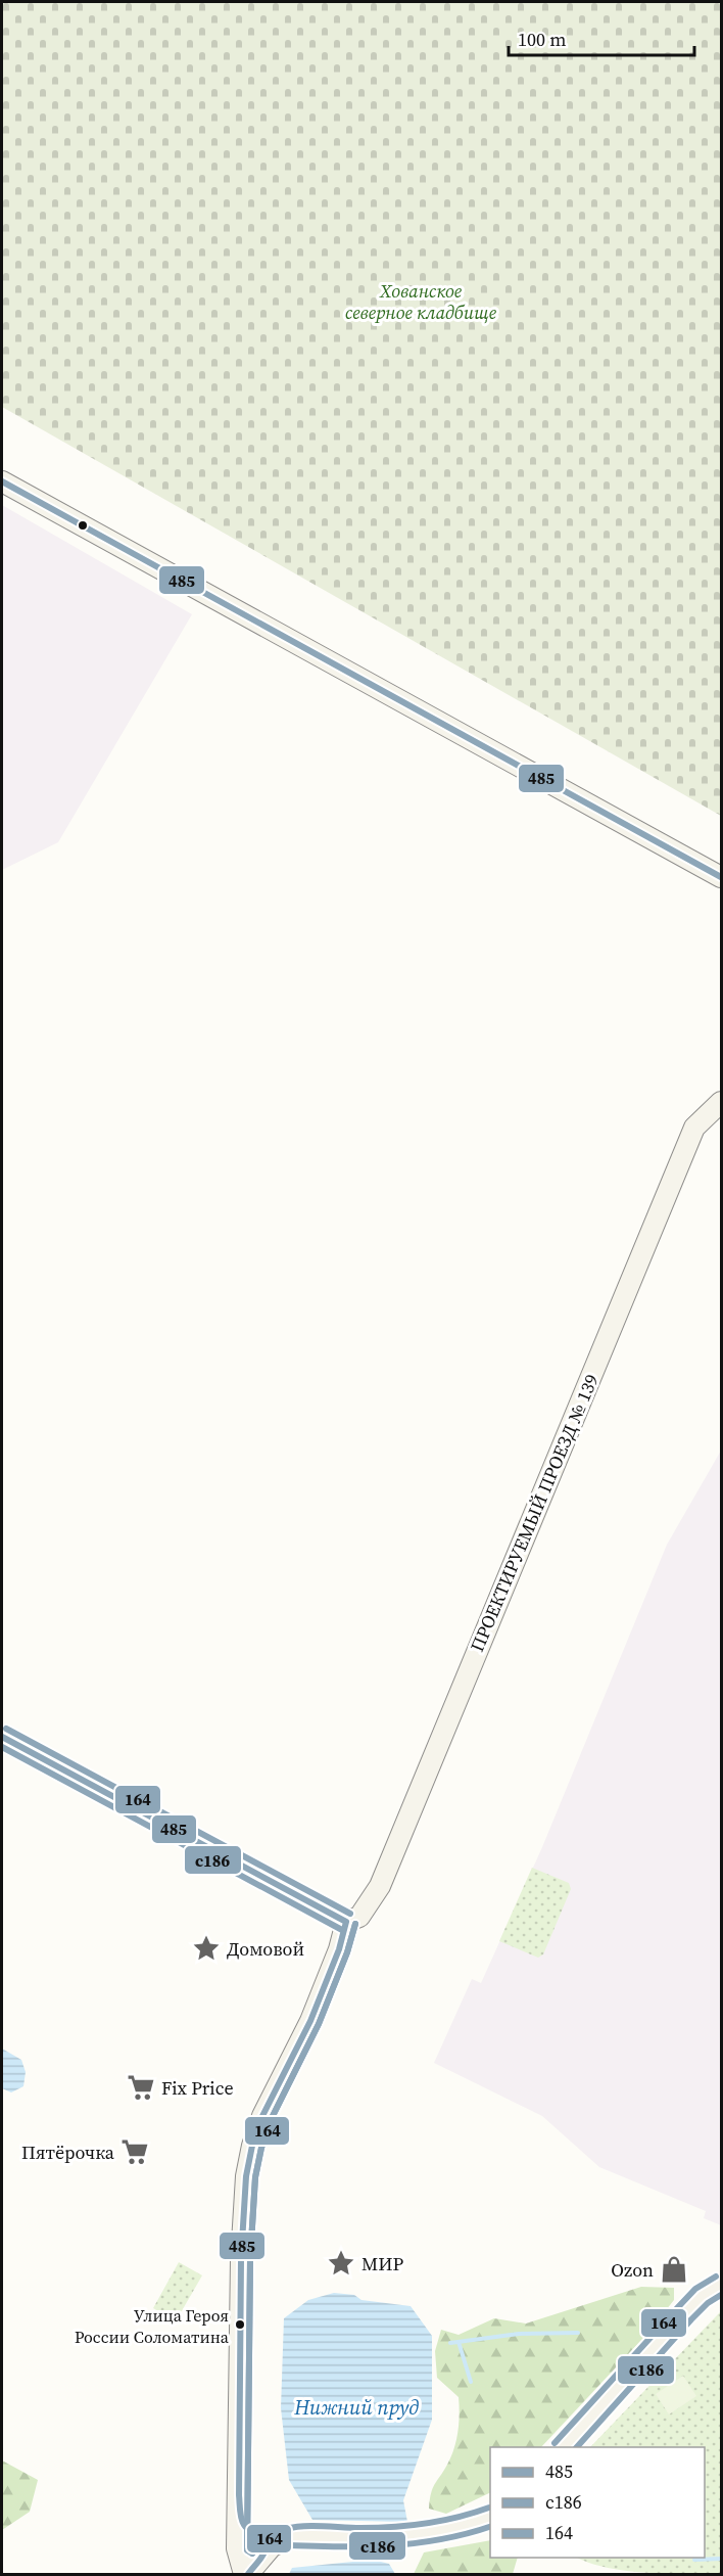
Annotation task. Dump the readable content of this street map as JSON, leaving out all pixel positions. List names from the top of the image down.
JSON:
{
  "streets": {
    "street": ["ПРОЕКТИРУЕМЫЙ ПРОЕЗД № 139"]
  },
  "water": ["Нижний пруд"],
  "parks": ["Хованское северное кладбище"],
  "places": {
    "place": ["Домовой", "МИР"],
    "supermarket": ["Fix Price", "Пятёрочка"],
    "shop": ["Ozon"],
    "other": ["Улица Героя России Соломатина"]
  },
  "lines": ["transit line 485", "transit line 164", "transit line с186"],
  "legend": ["485", "с186", "164"],
  "scale_bar": "100 m"
}
